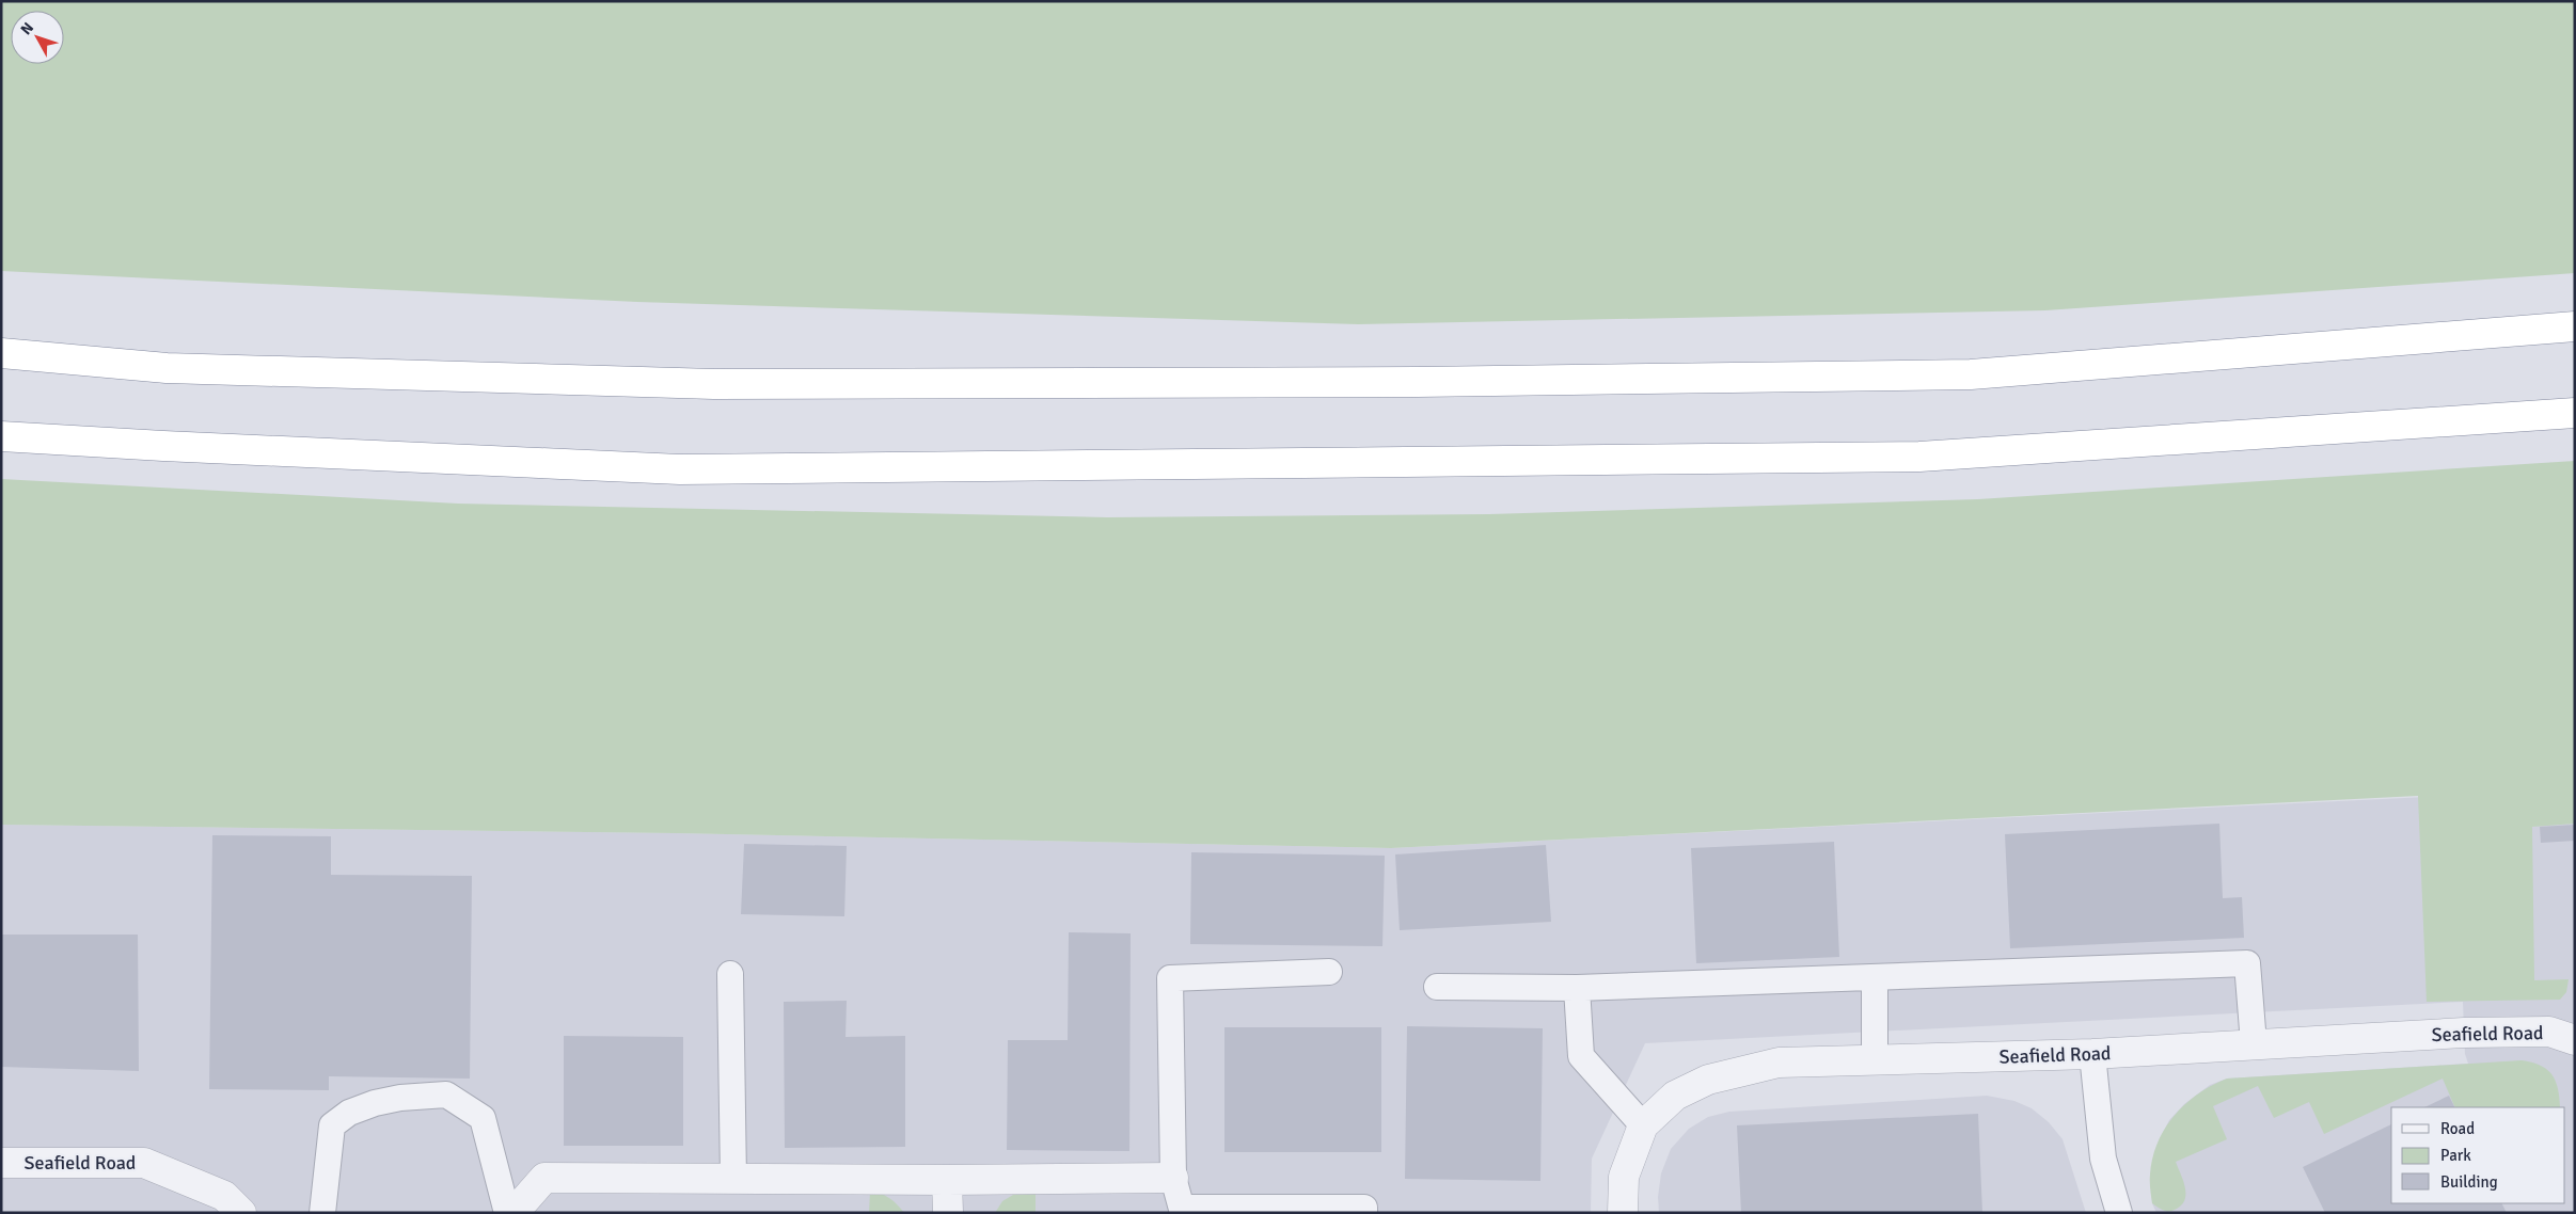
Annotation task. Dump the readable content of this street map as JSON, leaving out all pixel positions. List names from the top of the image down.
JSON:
{
  "streets": {
    "street": ["Seafield Road"]
  },
  "legend": ["Road", "Park", "Building"],
  "north": "top left"
}
